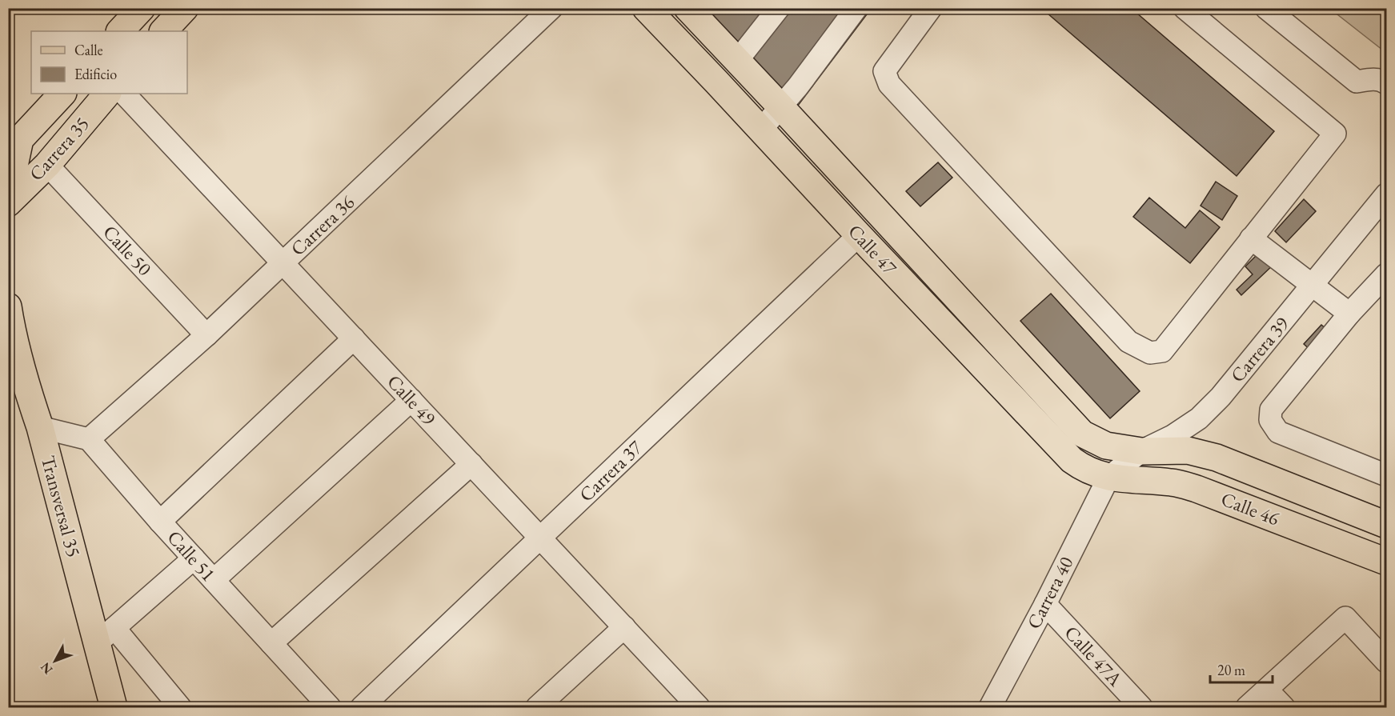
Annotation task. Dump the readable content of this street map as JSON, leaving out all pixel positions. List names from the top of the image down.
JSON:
{
  "streets": {
    "main road": [
      "Carrera 35",
      "Calle 47",
      "Transversal 35",
      "Calle 46"
    ],
    "street": [
      "Carrera 36",
      "Calle 50",
      "Carrera 39",
      "Calle 49",
      "Carrera 37",
      "Calle 51",
      "Carrera 40",
      "Calle 47A"
    ]
  },
  "crossings": [
    ["Carrera 35", "Calle 50"],
    ["Carrera 36", "Calle 50"],
    ["Carrera 36", "Calle 49"],
    ["Carrera 36", "Calle 51"],
    ["Calle 47", "Carrera 39"],
    ["Calle 47", "Carrera 37"],
    ["Calle 47", "Calle 46"],
    ["Calle 47", "Carrera 40"],
    ["Carrera 39", "Calle 46"],
    ["Carrera 39", "Carrera 40"],
    ["Calle 49", "Carrera 37"],
    ["Calle 46", "Carrera 40"],
    ["Carrera 40", "Calle 47A"]
  ],
  "legend": ["Calle", "Edificio"],
  "scale_bar": "20 m",
  "north": "bottom left"
}
